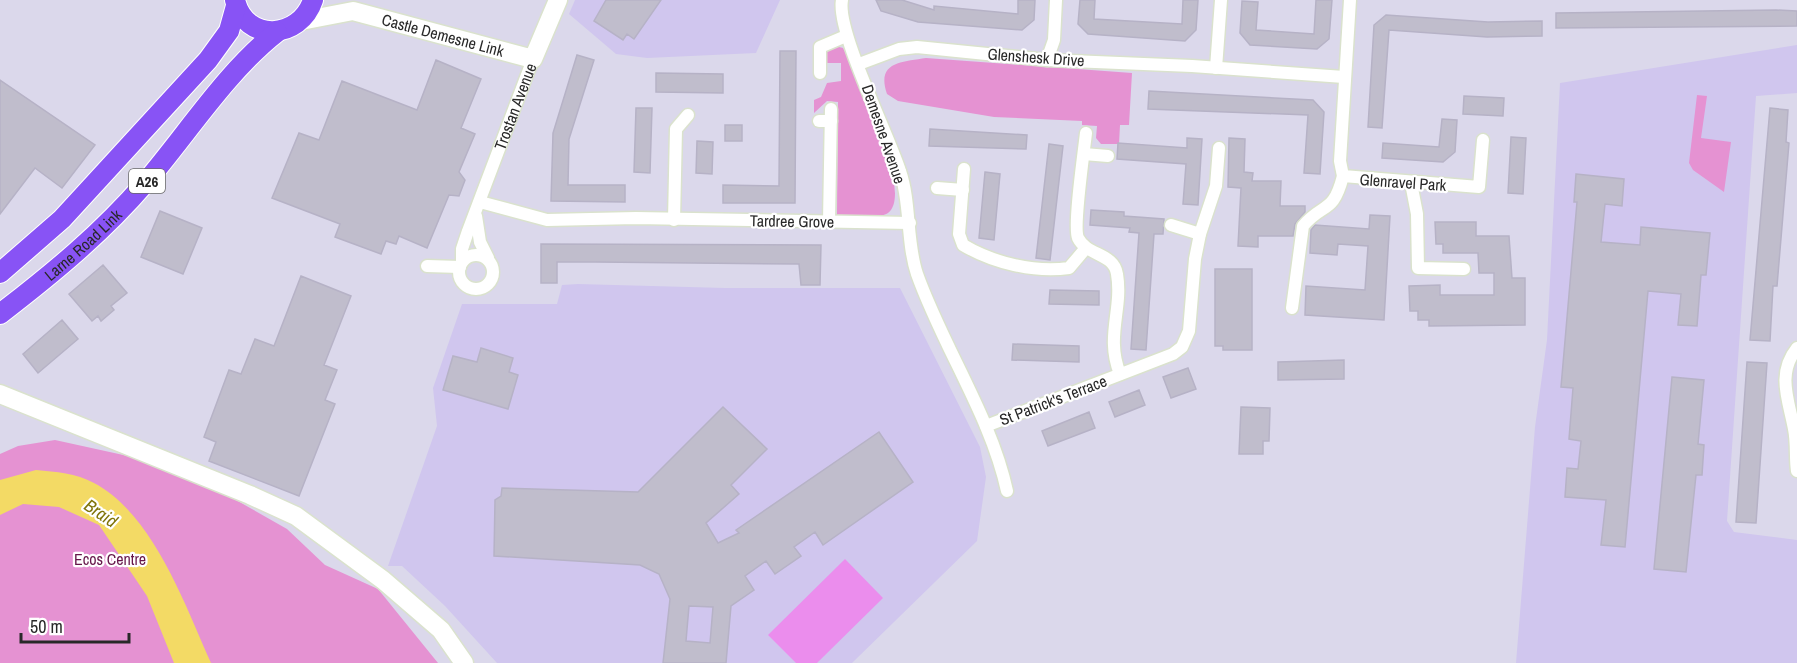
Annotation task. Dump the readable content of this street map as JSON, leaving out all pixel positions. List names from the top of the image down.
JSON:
{
  "streets": {
    "main road": ["A26", "Larne Road Link"],
    "street": [
      "Castle Demesne Link",
      "Glenshesk Drive",
      "Trostan Avenue",
      "Demesne Avenue",
      "Glenravel Park",
      "Tardree Grove",
      "St Patrick's Terrace"
    ]
  },
  "crossings": [
    ["Castle Demesne Link", "Trostan Avenue"],
    ["Castle Demesne Link", "A26"],
    ["Glenshesk Drive", "Demesne Avenue"],
    ["Glenshesk Drive", "Glenravel Park"],
    ["Trostan Avenue", "Tardree Grove"],
    ["Demesne Avenue", "Tardree Grove"],
    ["Demesne Avenue", "St Patrick's Terrace"],
    ["A26", "Larne Road Link"]
  ],
  "water": ["Braid"],
  "parks": ["Ecos Centre"],
  "scale_bar": "50 m"
}
